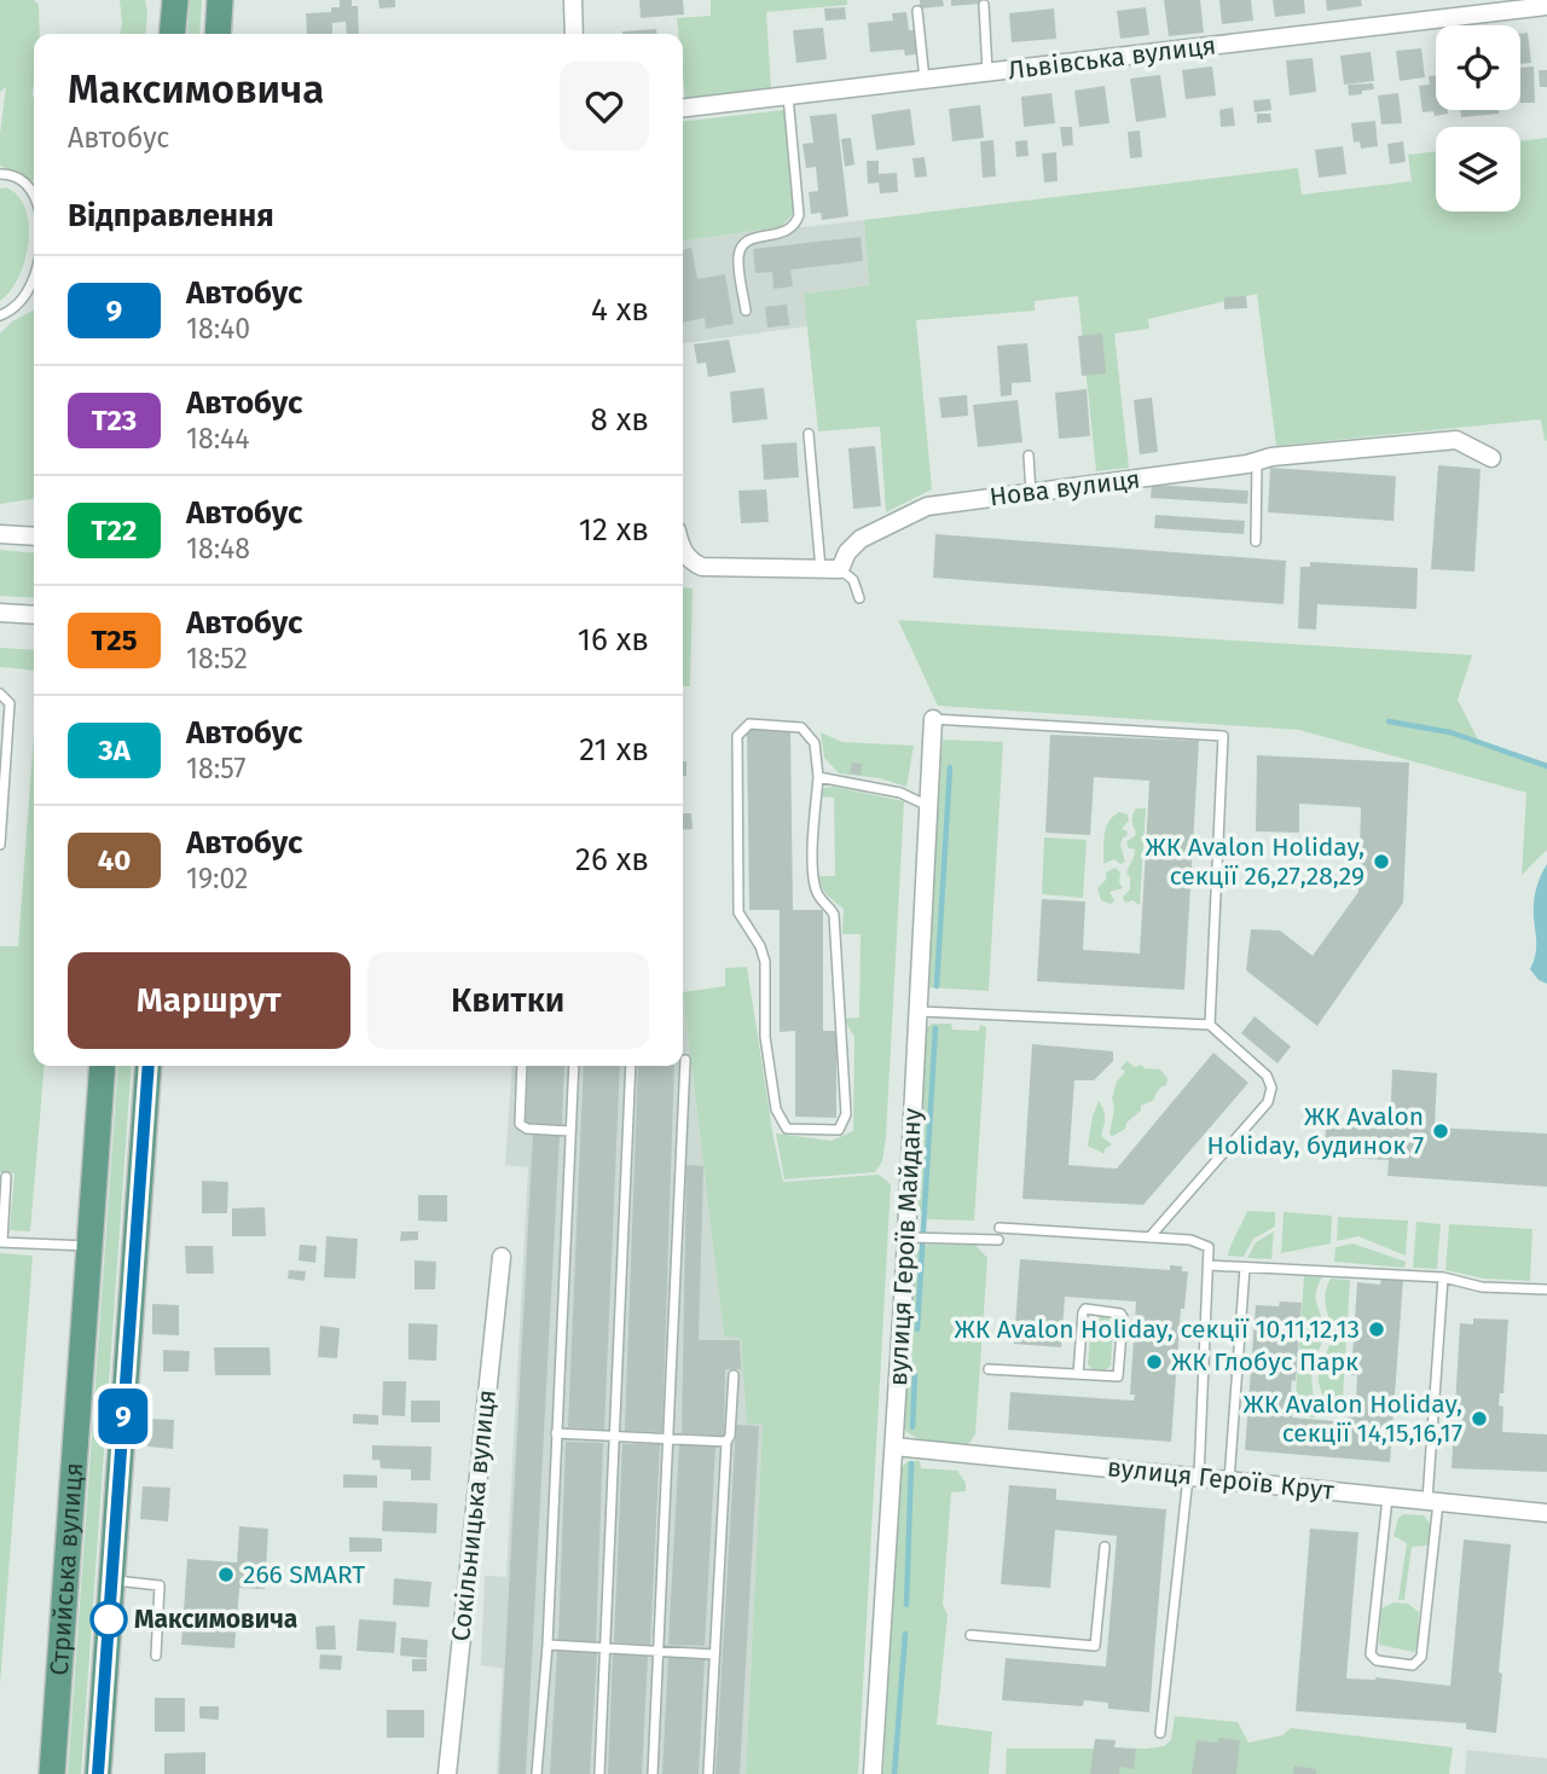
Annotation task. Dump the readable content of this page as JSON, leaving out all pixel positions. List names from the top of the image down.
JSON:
{
  "streets": {
    "main road": ["Стрийська вулиця"],
    "street": [
      "Львівська вулиця",
      "Нова вулиця",
      "вулиця Героїв Майдану",
      "вулиця Героїв Крут",
      "Сокільницька вулиця"
    ]
  },
  "crossings": [
    ["вулиця Героїв Майдану", "вулиця Героїв Крут"]
  ],
  "places": [
    "ЖК Avalon Holiday, секції 26,27,28,29",
    "ЖК Avalon Holiday, будинок 7",
    "ЖК Avalon Holiday, секції 10,11,12,13",
    "ЖК Глобус Парк",
    "ЖК Avalon Holiday, секції 14,15,16,17",
    "266 SMART",
    "Максимовича"
  ],
  "lines": ["bus line 9"],
  "page": {
    "on_map": "9",
    "heading": [
      ["Максимовича", "Автобус"],
      "Відправлення"
    ],
    "list": [
      {
        "mark": "9",
        "name": "Автобус",
        "note": "18:40",
        "value": "4 хв"
      },
      {
        "mark": "Т23",
        "name": "Автобус",
        "note": "18:44",
        "value": "8 хв"
      },
      {
        "mark": "Т22",
        "name": "Автобус",
        "note": "18:48",
        "value": "12 хв"
      },
      {
        "mark": "Т25",
        "name": "Автобус",
        "note": "18:52",
        "value": "16 хв"
      },
      {
        "mark": "3А",
        "name": "Автобус",
        "note": "18:57",
        "value": "21 хв"
      },
      {
        "mark": "40",
        "name": "Автобус",
        "note": "19:02",
        "value": "26 хв"
      }
    ],
    "buttons": ["Маршрут", "Квитки"]
  }
}
